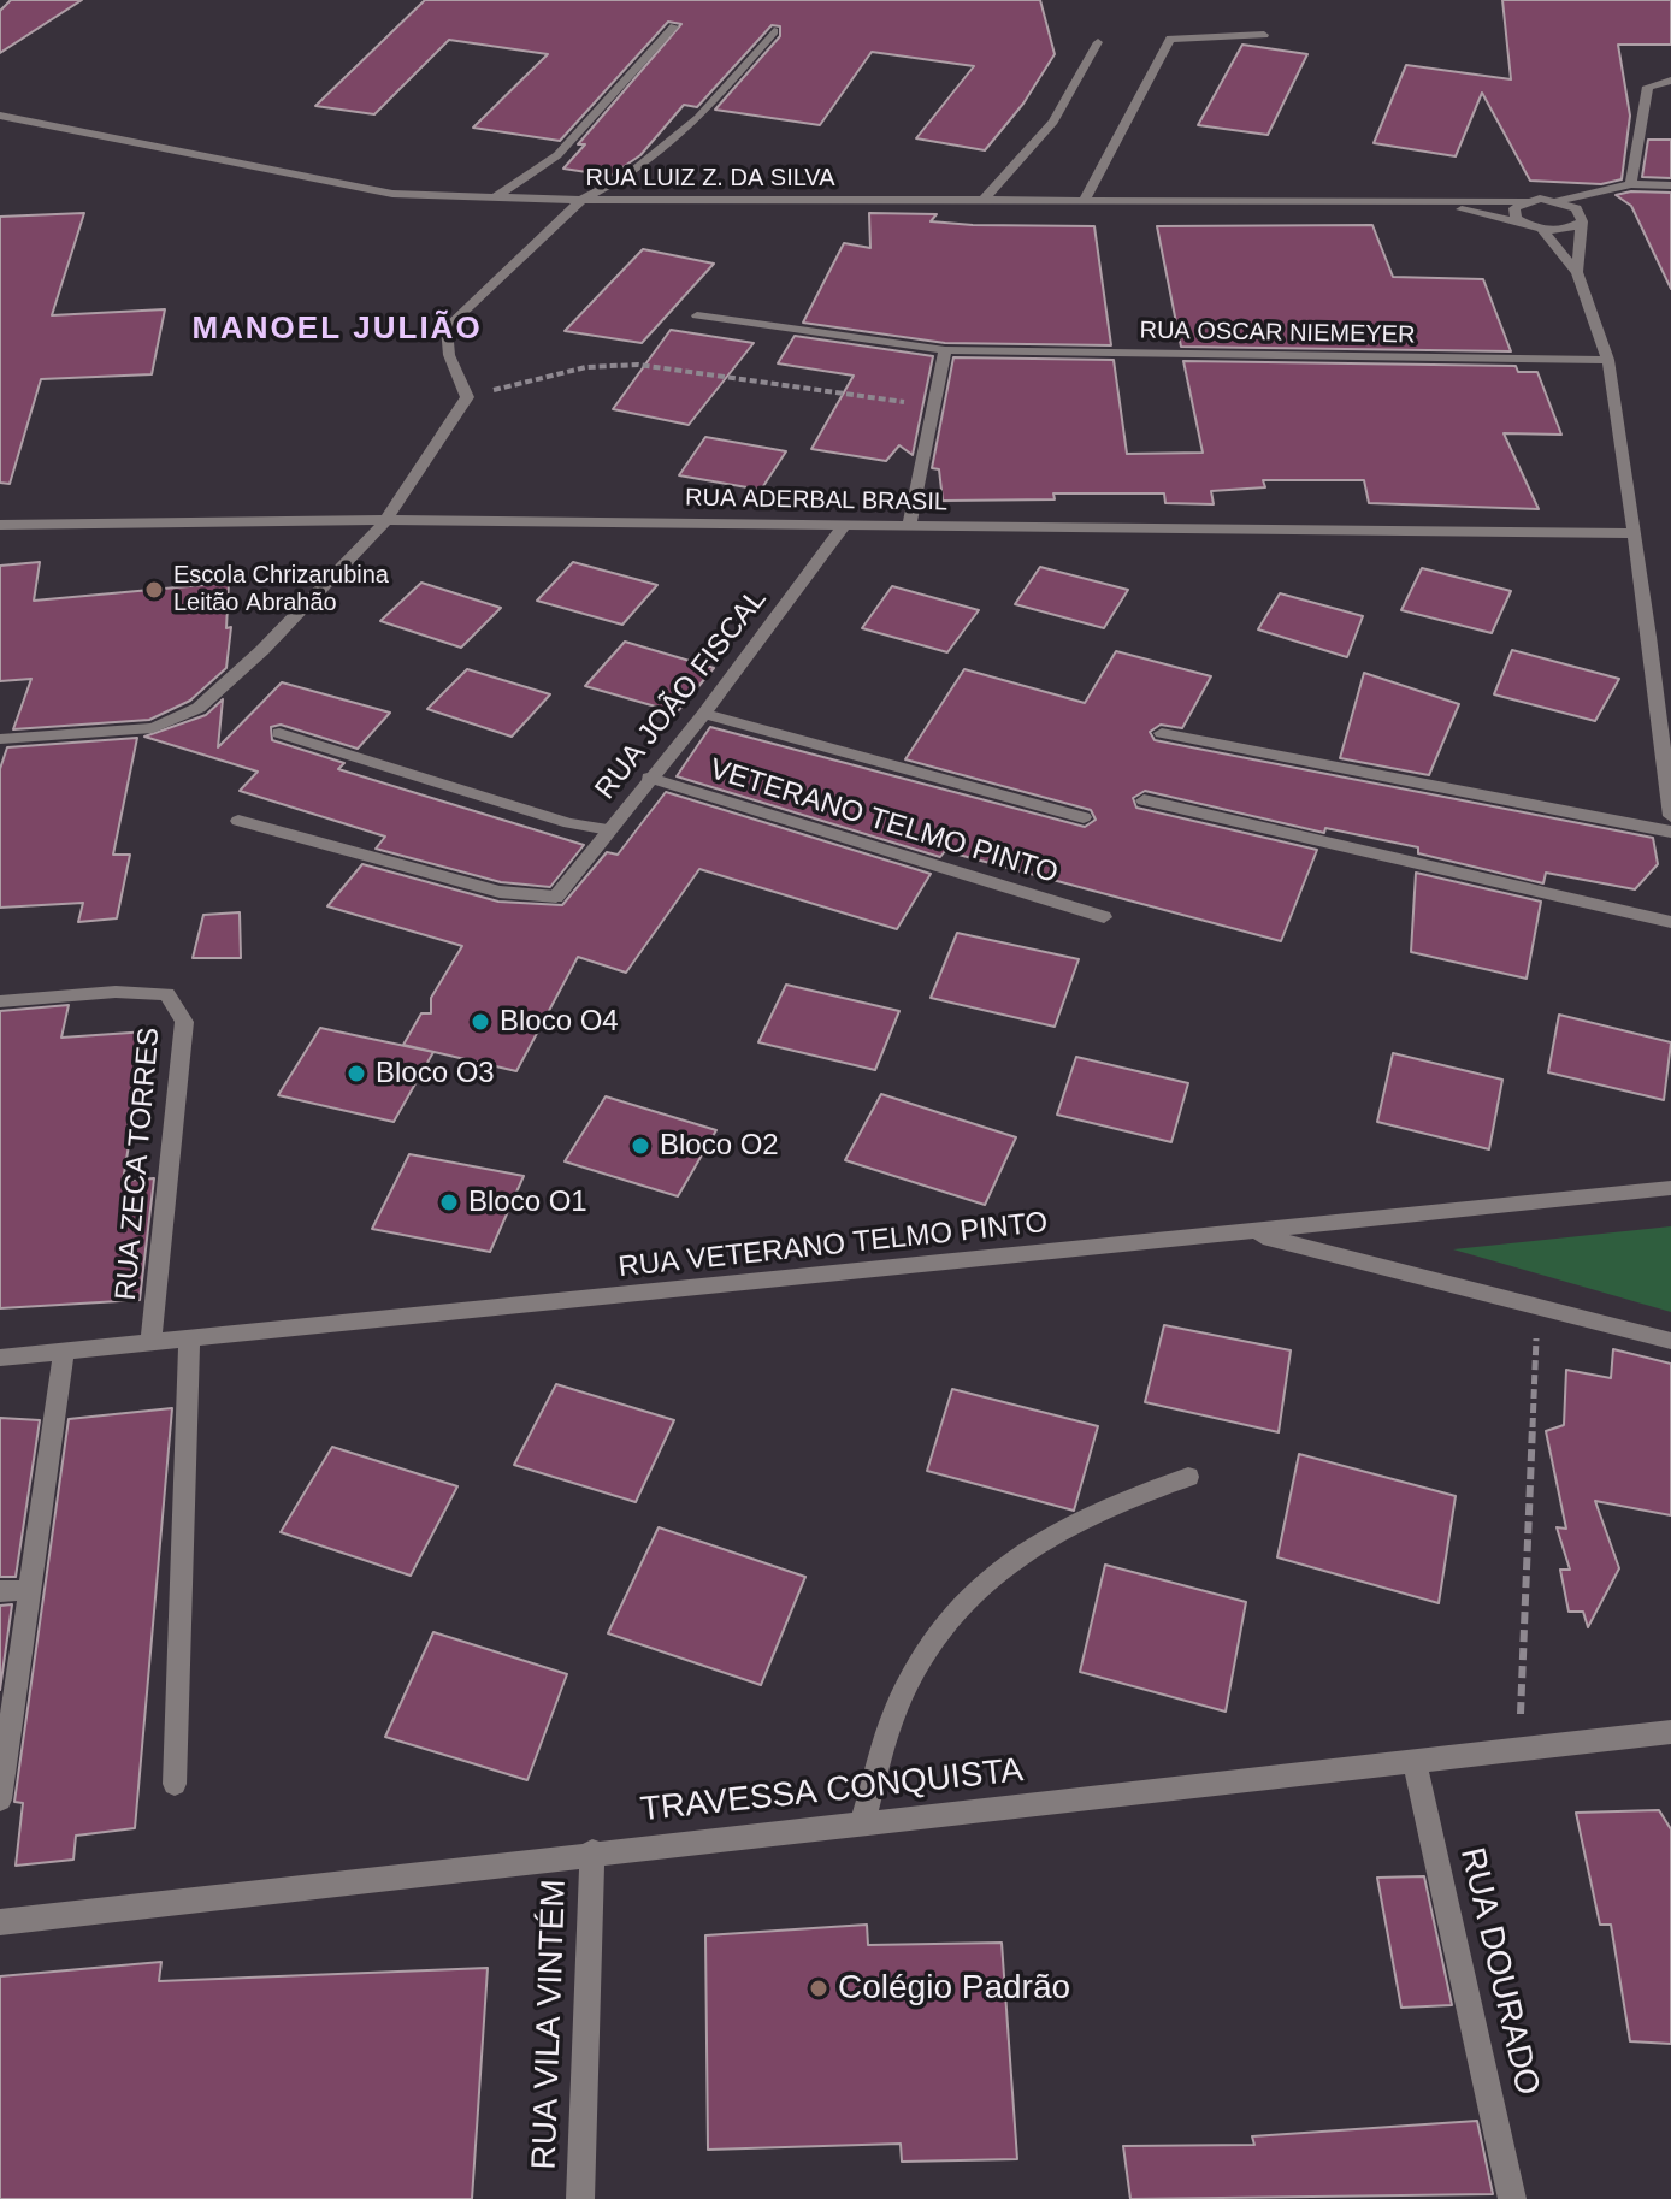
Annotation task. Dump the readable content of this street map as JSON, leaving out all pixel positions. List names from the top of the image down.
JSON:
{
  "streets": {
    "street": [
      "RUA LUIZ Z. DA SILVA",
      "RUA OSCAR NIEMEYER",
      "RUA ADERBAL BRASIL",
      "RUA JOÃO FISCAL",
      "VETERANO TELMO PINTO",
      "RUA ZECA TORRES",
      "RUA VETERANO TELMO PINTO",
      "TRAVESSA CONQUISTA",
      "RUA DOURADO",
      "RUA VILA VINTÉM"
    ]
  },
  "crossings": [
    ["RUA ADERBAL BRASIL", "RUA JOÃO FISCAL"],
    ["RUA JOÃO FISCAL", "VETERANO TELMO PINTO"],
    ["RUA ZECA TORRES", "RUA VETERANO TELMO PINTO"],
    ["TRAVESSA CONQUISTA", "RUA DOURADO"],
    ["TRAVESSA CONQUISTA", "RUA VILA VINTÉM"]
  ],
  "districts": ["MANOEL JULIÃO"],
  "places": [
    "Escola Chrizarubina Leitão Abrahão",
    "Bloco O4",
    "Bloco O3",
    "Bloco O2",
    "Bloco O1",
    "Colégio Padrão"
  ]
}
